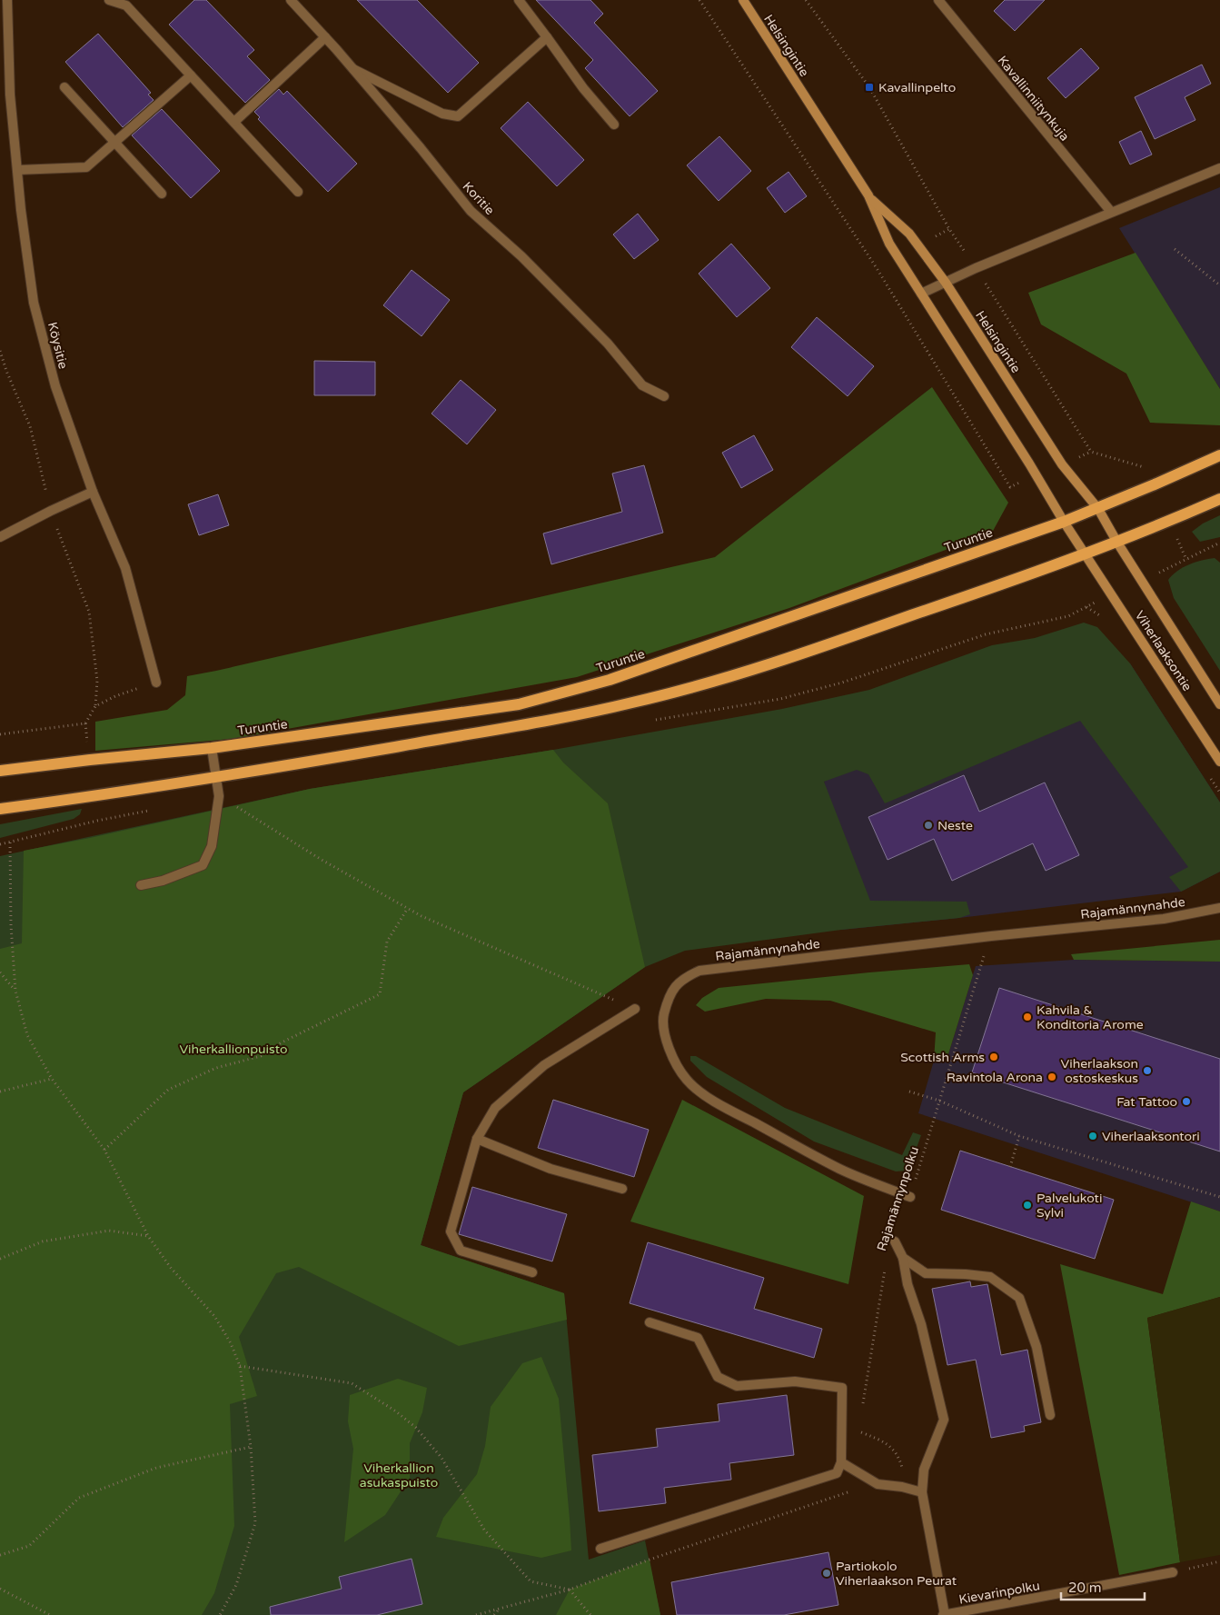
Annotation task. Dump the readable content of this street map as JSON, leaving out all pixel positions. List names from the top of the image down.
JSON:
{
  "streets": {
    "main road": ["Helsingintie", "Turuntie", "Viherlaaksontie"],
    "street": [
      "Kavallinniitynkuja",
      "Koritie",
      "Köysitie",
      "Rajamännynahde",
      "Kievarinpolku"
    ],
    "path": ["Rajamännynpolku"]
  },
  "crossings": [
    ["Helsingintie", "Turuntie"],
    ["Helsingintie", "Viherlaaksontie"],
    ["Turuntie", "Viherlaaksontie"],
    ["Rajamännynahde", "Rajamännynpolku"]
  ],
  "parks": ["Viherkallionpuisto", "Viherkallion asukaspuisto"],
  "places": {
    "transit": ["Kavallinpelto"],
    "other": [
      "Neste",
      "Kahvila & Konditoria Arome",
      "Scottish Arms",
      "Viherlaakson ostoskeskus",
      "Ravintola Arona",
      "Fat Tattoo",
      "Viherlaaksontori",
      "Palvelukoti Sylvi",
      "Partiokolo Viherlaakson Peurat"
    ]
  },
  "scale_bar": "20 m"
}
